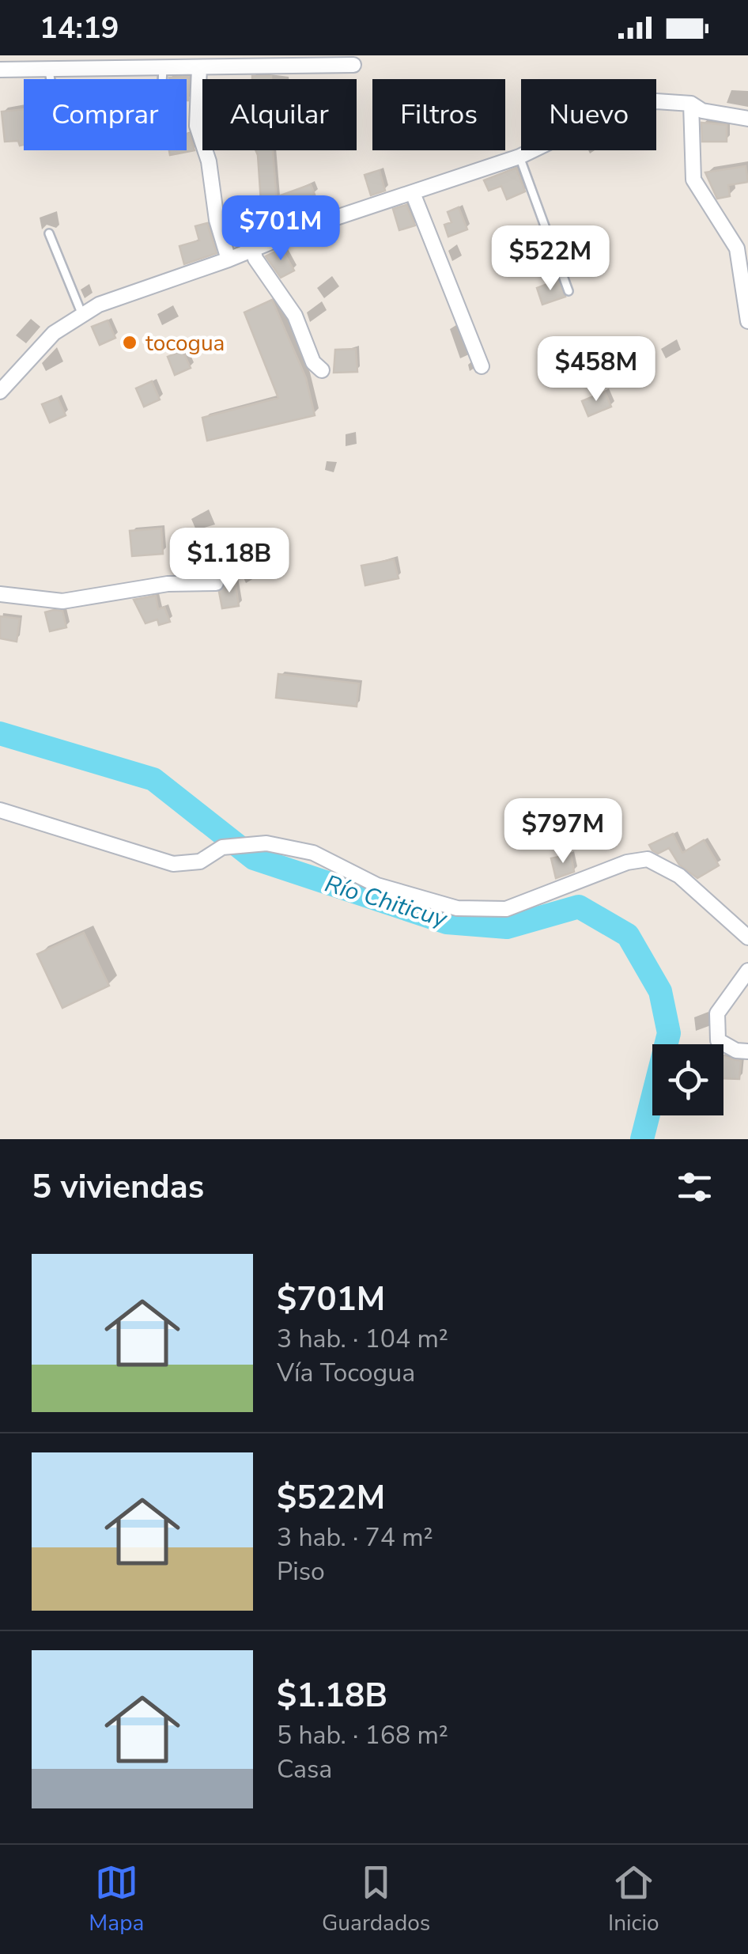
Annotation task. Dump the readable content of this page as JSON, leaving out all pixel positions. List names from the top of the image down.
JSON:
{
  "water": ["Río Chiticuy"],
  "places": ["tocogua"],
  "page": {
    "status": "14:19",
    "chip": [
      "Comprar",
      "Alquilar",
      "Filtros",
      "Nuevo"
    ],
    "price": [
      "$701M",
      "$522M",
      "$458M",
      "$1.18B",
      "$797M"
    ],
    "heading": "5 viviendas",
    "list": [
      {
        "name": "$701M",
        "note": "3 hab. · 104 m² · Vía Tocogua"
      },
      {
        "name": "$522M",
        "note": "3 hab. · 74 m² · Piso"
      },
      {
        "name": "$1.18B",
        "note": "5 hab. · 168 m² · Casa"
      }
    ],
    "tabs": ["Mapa", "Guardados", "Inicio"]
  }
}
